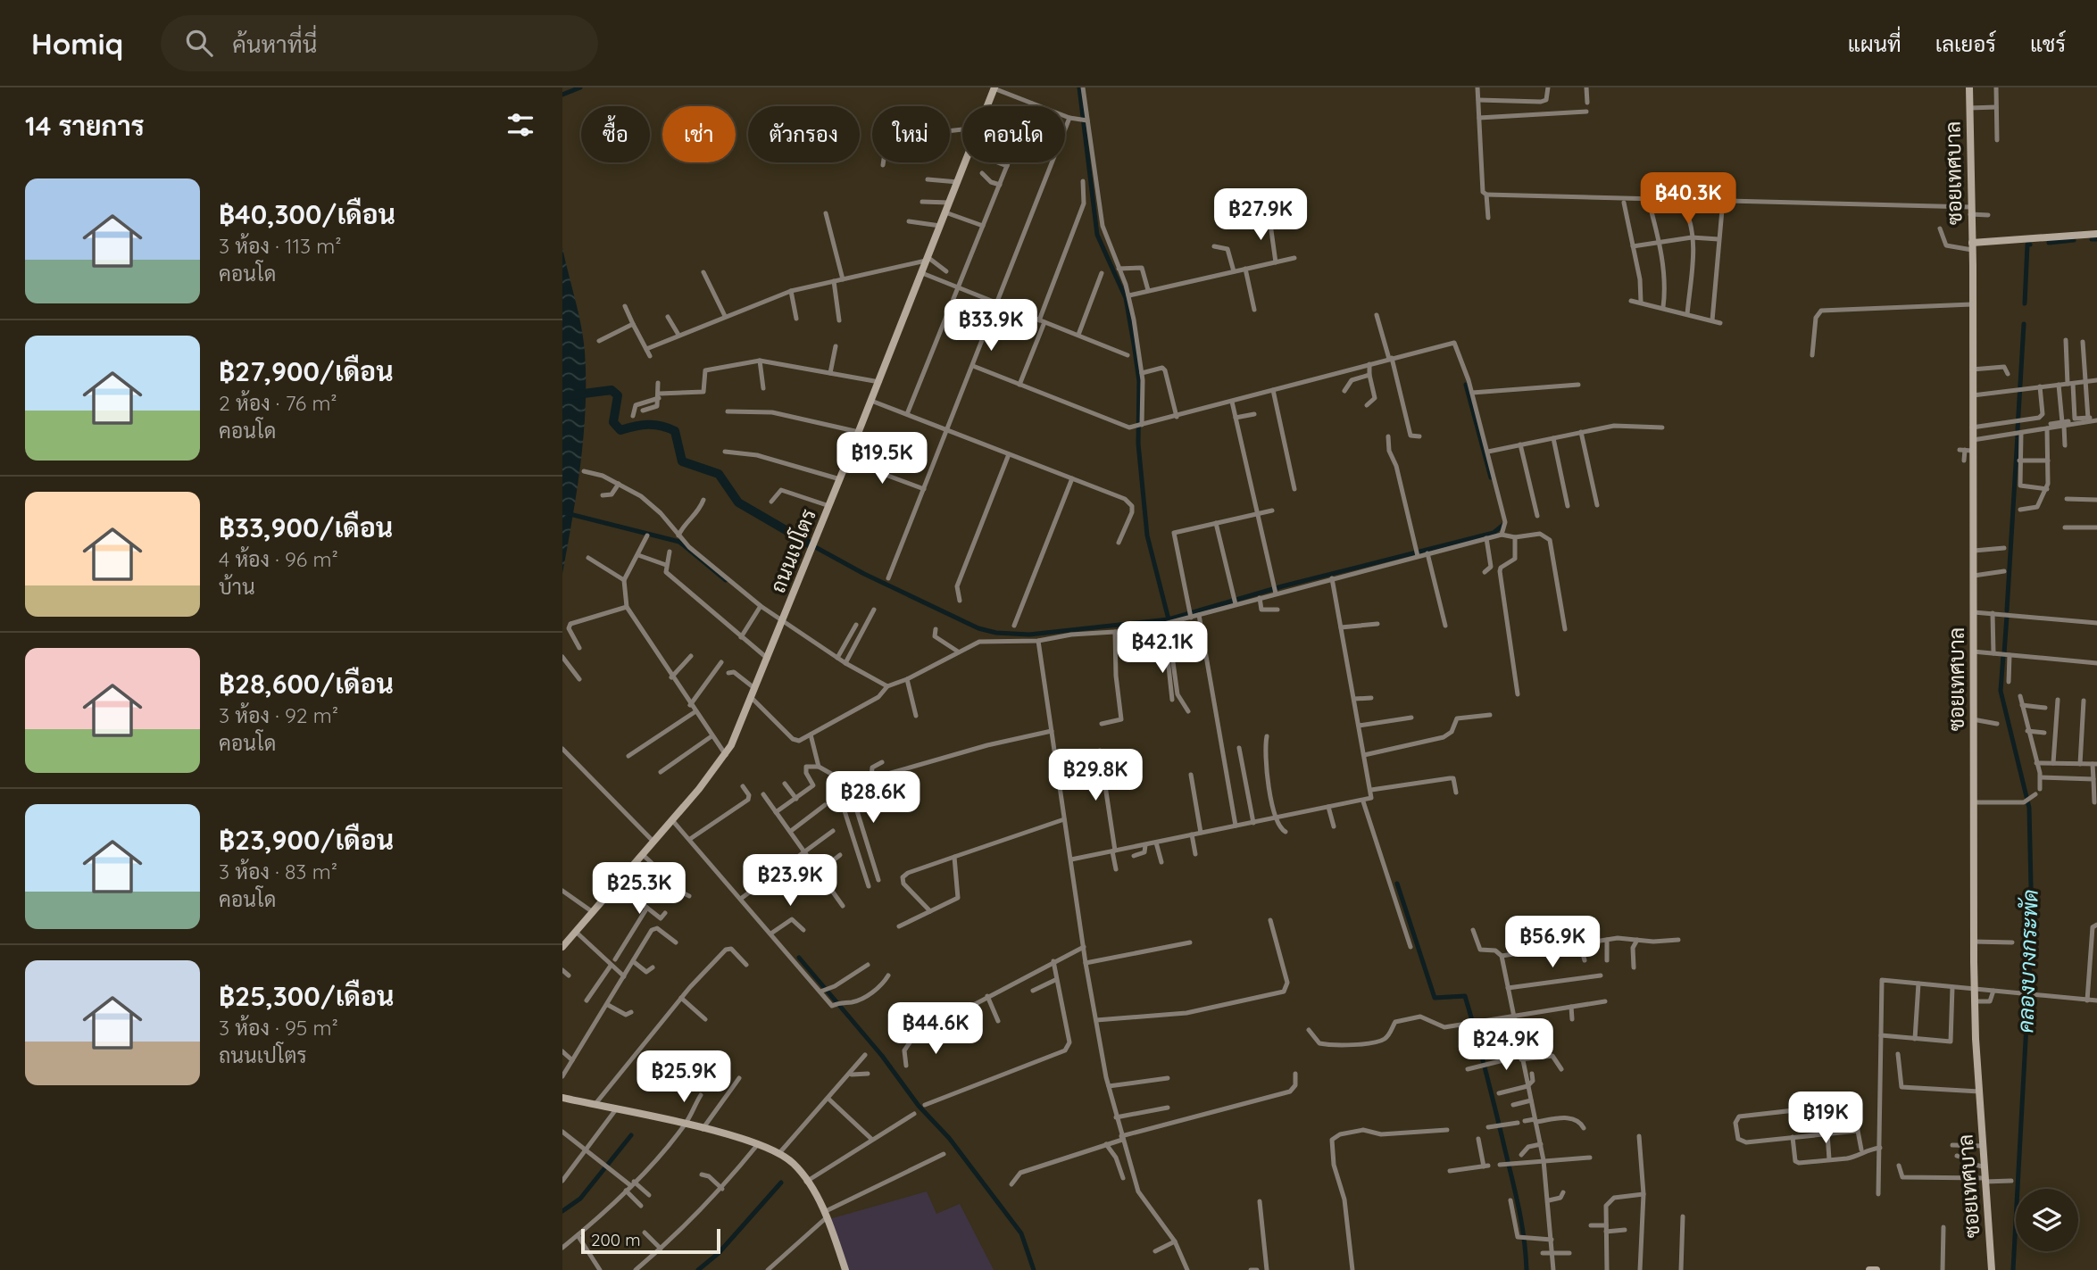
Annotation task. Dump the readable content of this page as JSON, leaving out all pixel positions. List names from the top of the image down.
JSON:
{
  "streets": {
    "street": ["ซอยเทศบาล", "ถนนเปโตร"]
  },
  "water": ["คลองบางกระพัด"],
  "scale_bar": "200 m",
  "page": {
    "header": "Homiq",
    "search": "ค้นหาที่นี่",
    "nav": ["แผนที่", "เลเยอร์", "แชร์"],
    "heading": "14 รายการ",
    "chip": [
      "ซื้อ",
      "เช่า",
      "ตัวกรอง",
      "ใหม่",
      "คอนโด"
    ],
    "list": [
      {
        "name": "฿40,300/เดือน",
        "note": "3 ห้อง · 113 m² · คอนโด"
      },
      {
        "name": "฿27,900/เดือน",
        "note": "2 ห้อง · 76 m² · คอนโด"
      },
      {
        "name": "฿33,900/เดือน",
        "note": "4 ห้อง · 96 m² · บ้าน"
      },
      {
        "name": "฿28,600/เดือน",
        "note": "3 ห้อง · 92 m² · คอนโด"
      },
      {
        "name": "฿23,900/เดือน",
        "note": "3 ห้อง · 83 m² · คอนโด"
      },
      {
        "name": "฿25,300/เดือน",
        "note": "3 ห้อง · 95 m² · ถนนเปโตร"
      }
    ],
    "price": [
      "฿40.3K",
      "฿27.9K",
      "฿33.9K",
      "฿19.5K",
      "฿42.1K",
      "฿29.8K",
      "฿28.6K",
      "฿23.9K",
      "฿25.3K",
      "฿56.9K",
      "฿44.6K",
      "฿24.9K",
      "฿25.9K",
      "฿19K"
    ],
    "scale": "200 m"
  }
}
